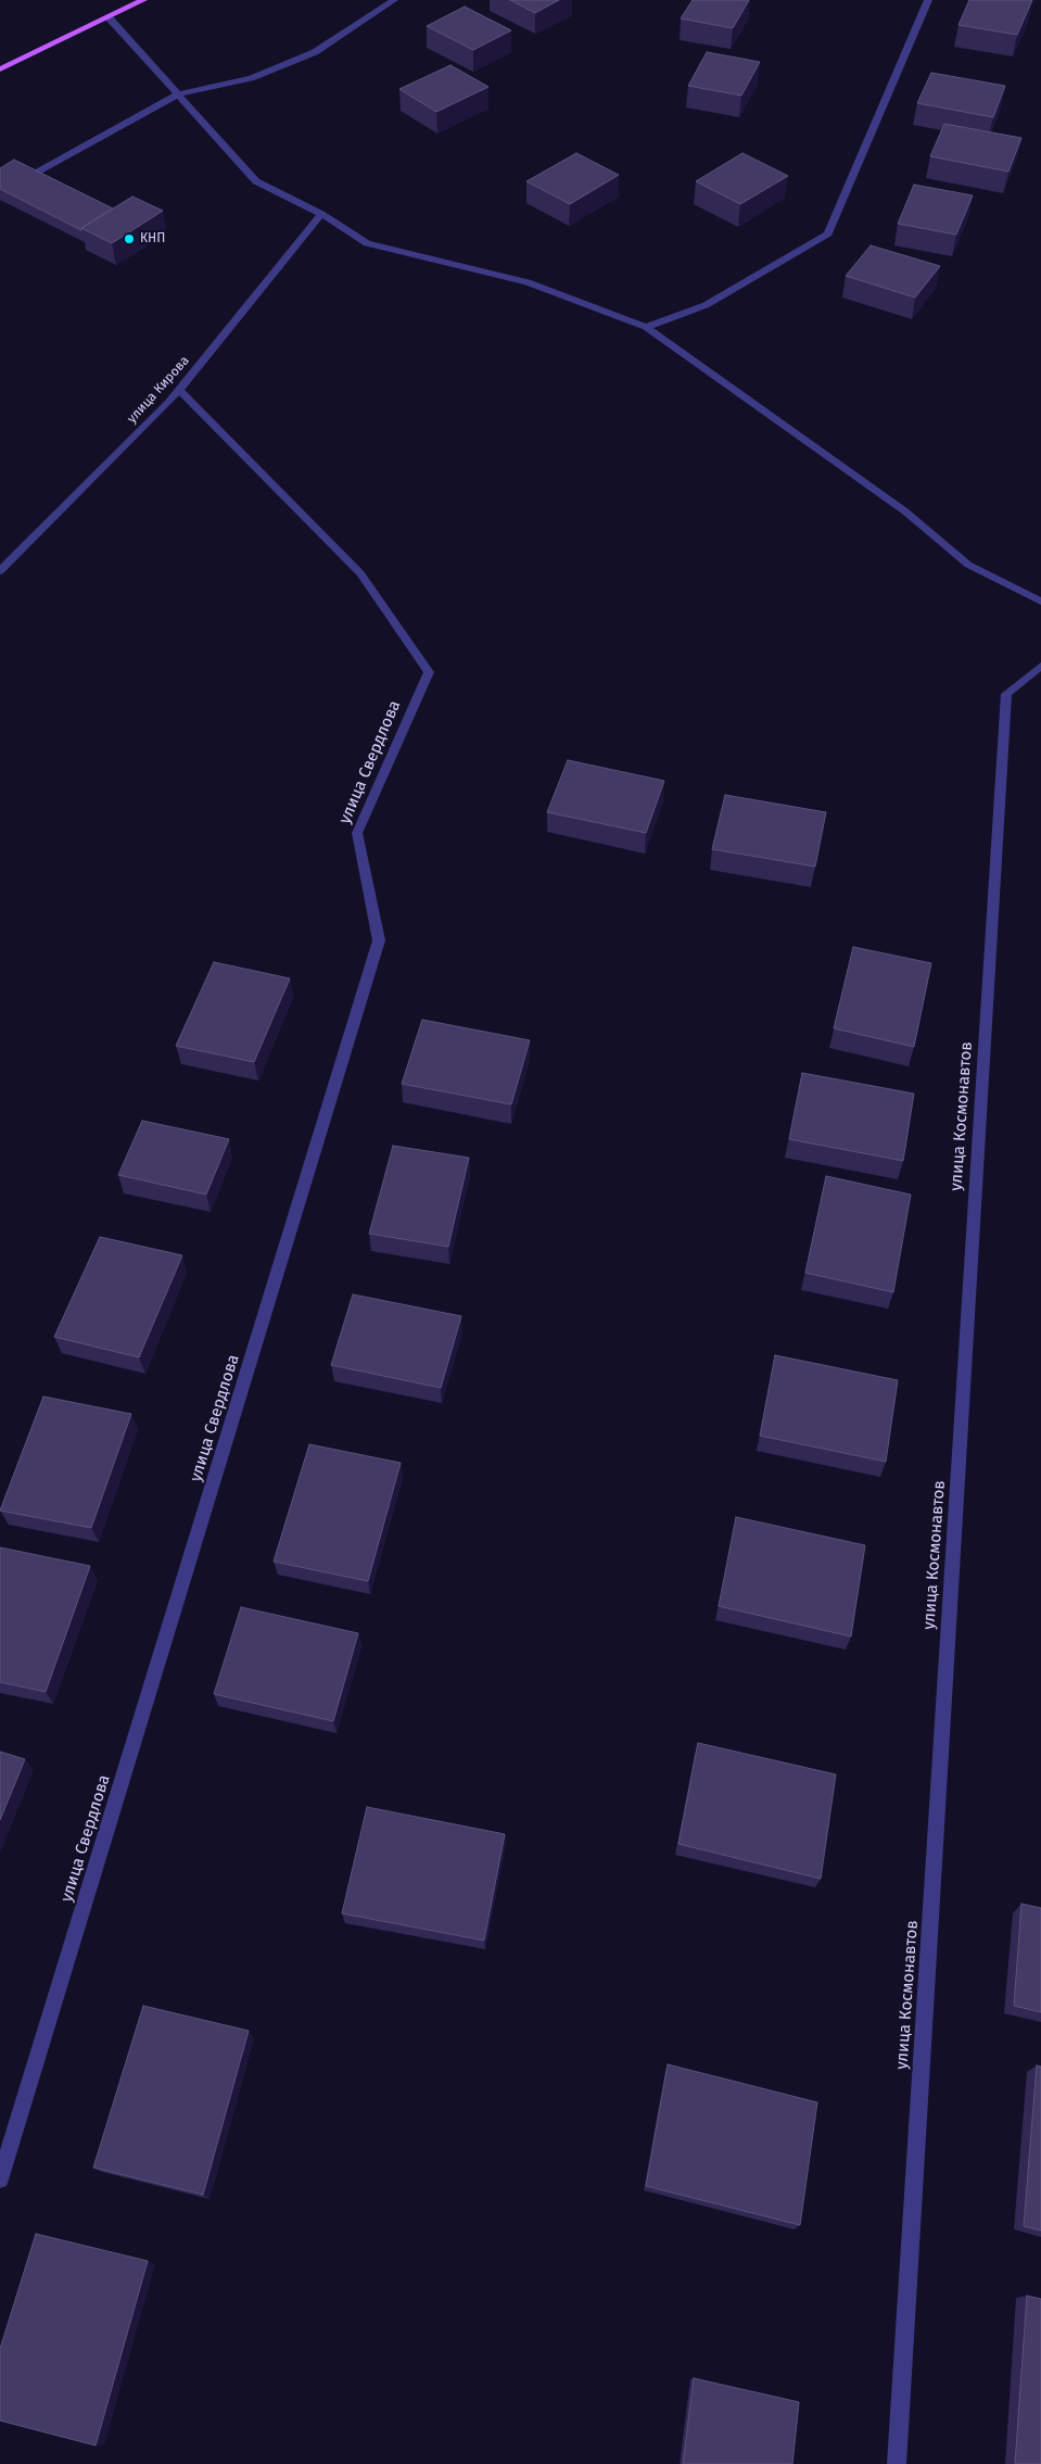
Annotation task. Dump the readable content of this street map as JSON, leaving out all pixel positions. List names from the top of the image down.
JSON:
{
  "streets": {
    "street": ["улица Кирова", "улица Свердлова", "улица Космонавтов"]
  },
  "crossings": [
    ["улица Кирова", "улица Свердлова"]
  ],
  "places": ["КНП"]
}
